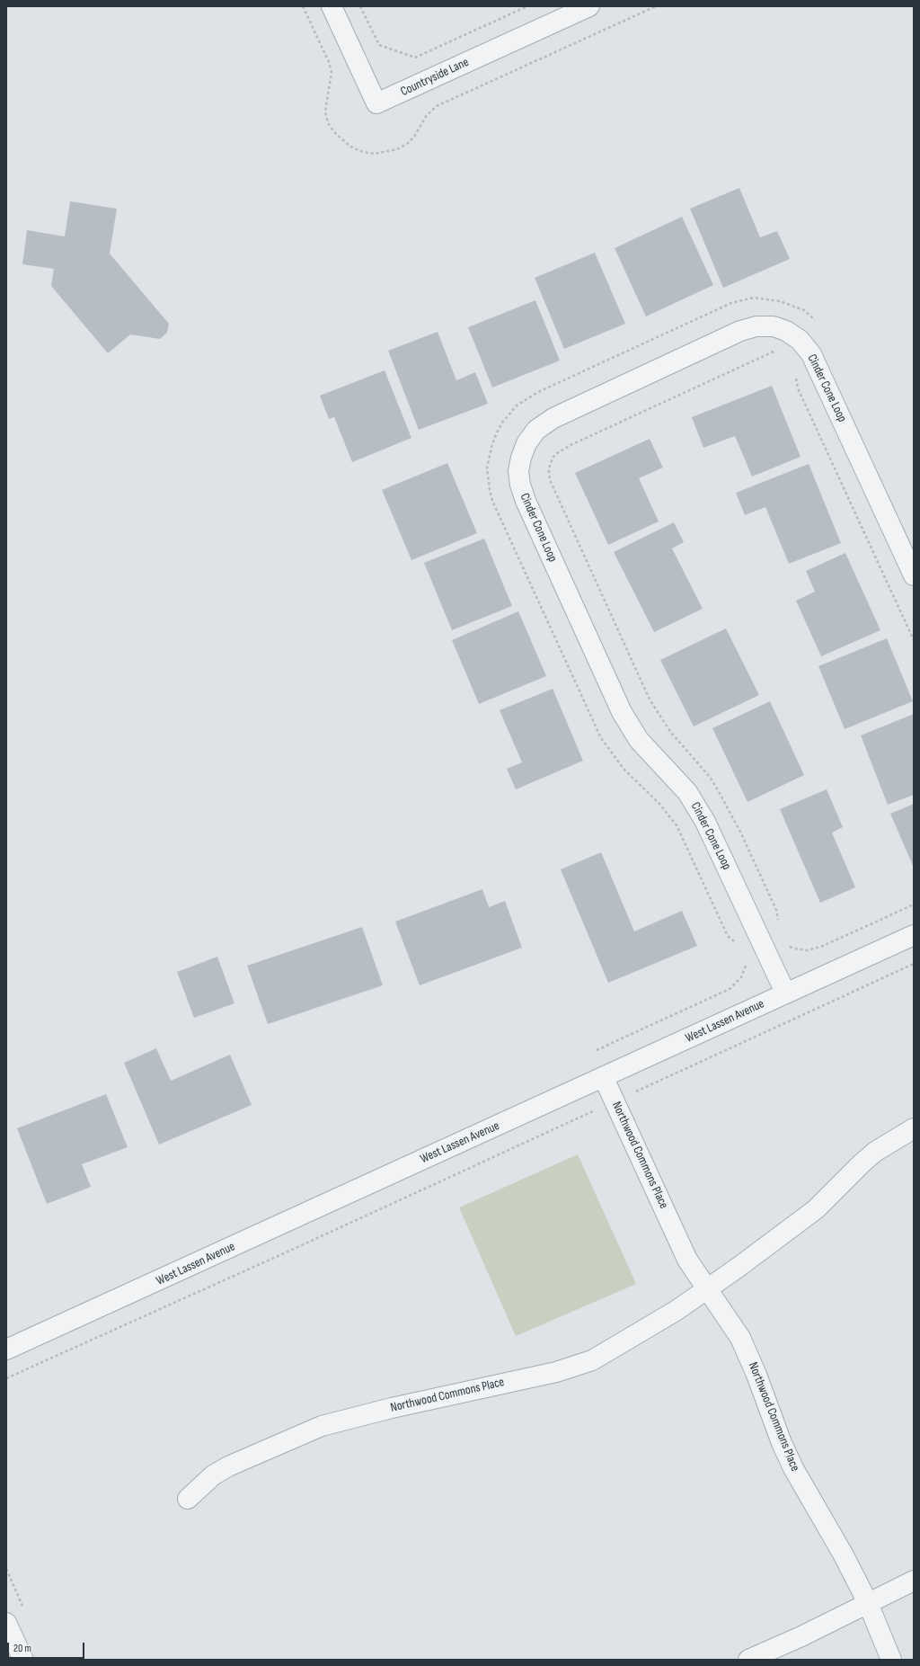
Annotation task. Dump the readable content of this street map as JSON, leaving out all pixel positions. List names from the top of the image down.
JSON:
{
  "streets": {
    "street": [
      "Countryside Lane",
      "Cinder Cone Loop",
      "West Lassen Avenue",
      "Northwood Commons Place"
    ]
  },
  "crossings": [
    ["Cinder Cone Loop", "West Lassen Avenue"],
    ["West Lassen Avenue", "Northwood Commons Place"]
  ],
  "scale_bar": "20 m"
}
